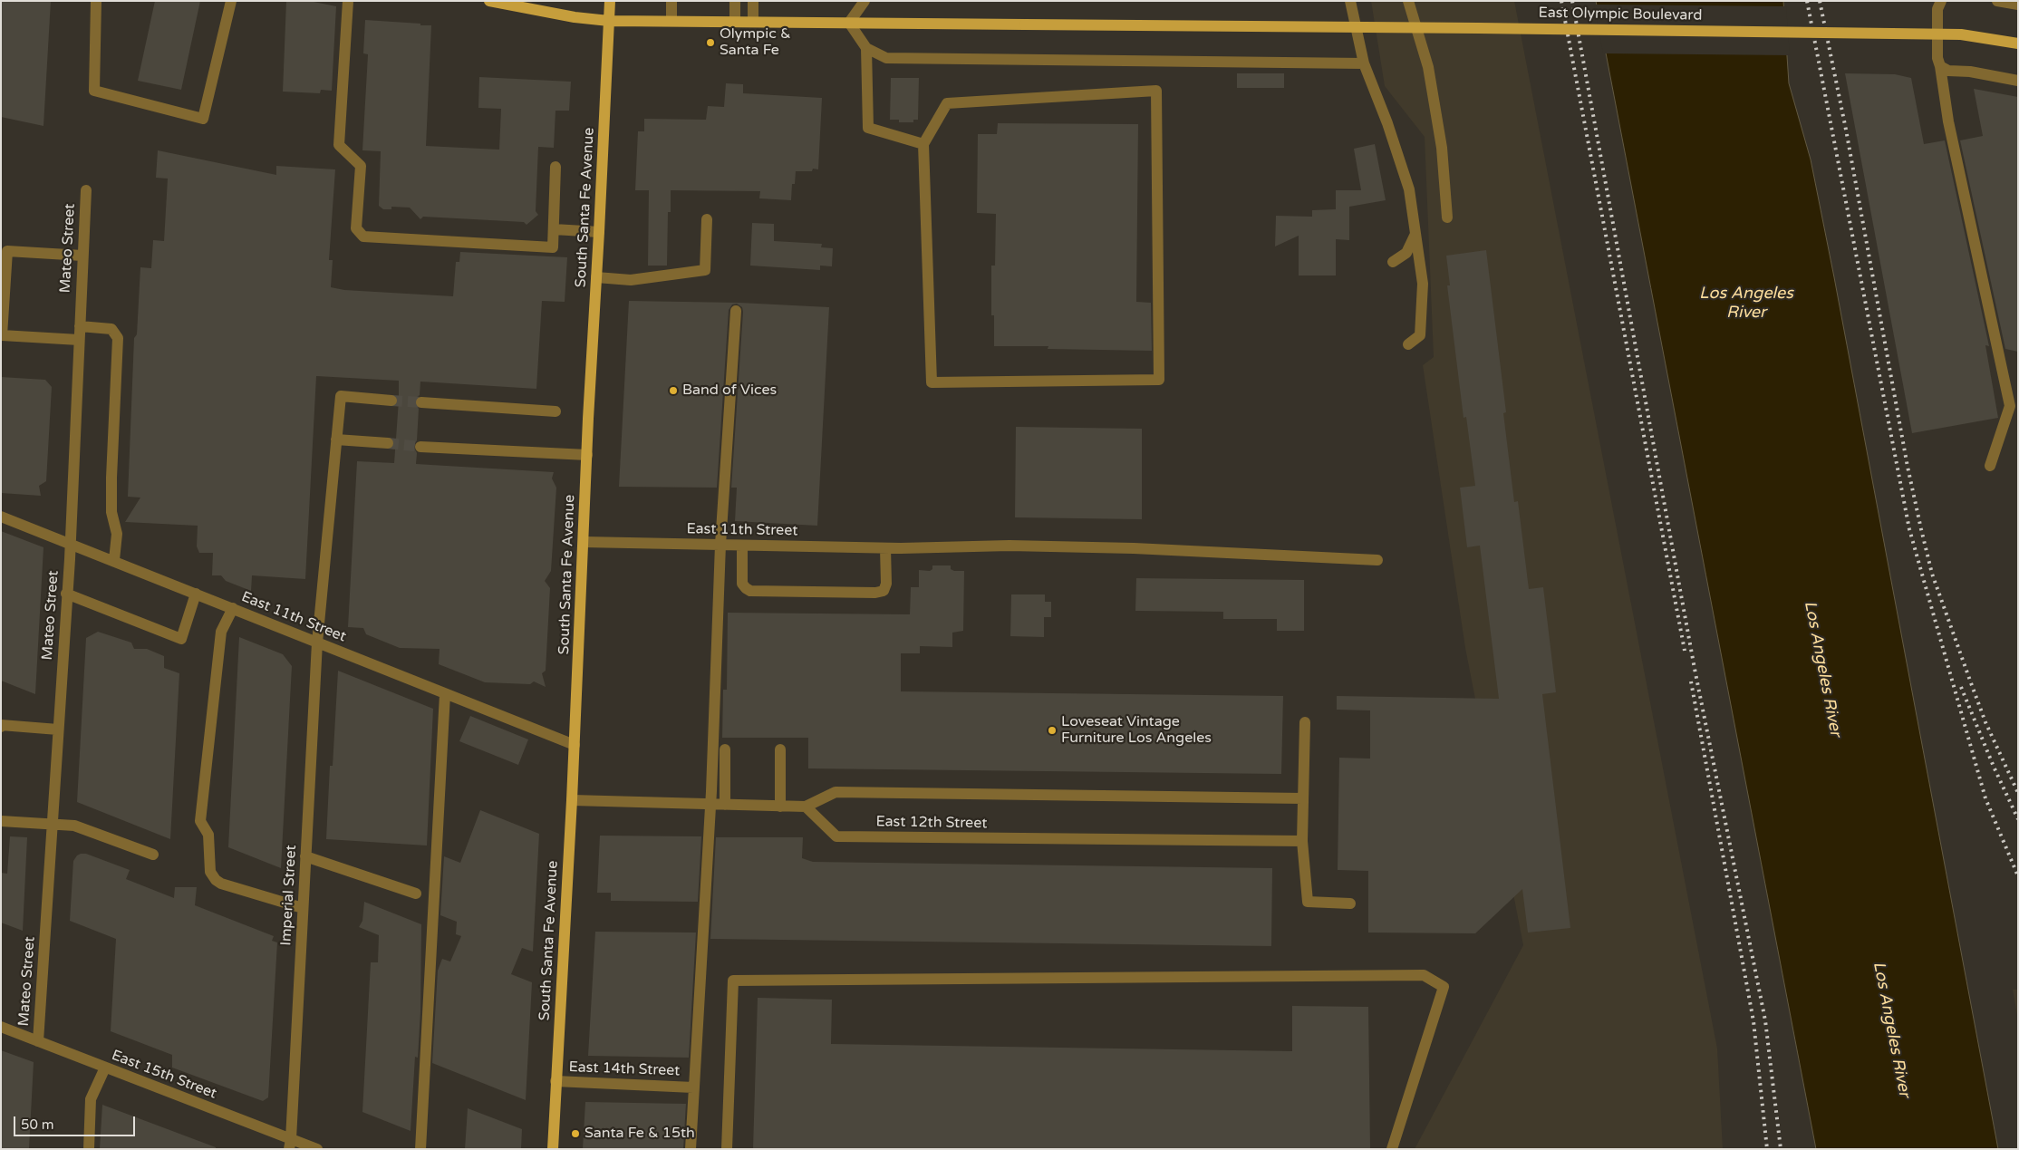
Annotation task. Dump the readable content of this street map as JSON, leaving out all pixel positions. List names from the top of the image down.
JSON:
{
  "streets": {
    "main road": ["East Olympic Boulevard", "South Santa Fe Avenue"],
    "street": [
      "Mateo Street",
      "East 11th Street",
      "East 12th Street",
      "Imperial Street",
      "East 14th Street",
      "East 15th Street"
    ]
  },
  "crossings": [
    ["East Olympic Boulevard", "South Santa Fe Avenue"],
    ["South Santa Fe Avenue", "East 11th Street"],
    ["South Santa Fe Avenue", "East 14th Street"],
    ["Mateo Street", "East 11th Street"],
    ["Mateo Street", "East 15th Street"],
    ["East 11th Street", "Imperial Street"],
    ["Imperial Street", "East 15th Street"]
  ],
  "water": ["Los Angeles River"],
  "places": [
    "Olympic & Santa Fe",
    "Band of Vices",
    "Loveseat Vintage Furniture Los Angeles",
    "Santa Fe & 15th"
  ],
  "scale_bar": "50 m"
}
